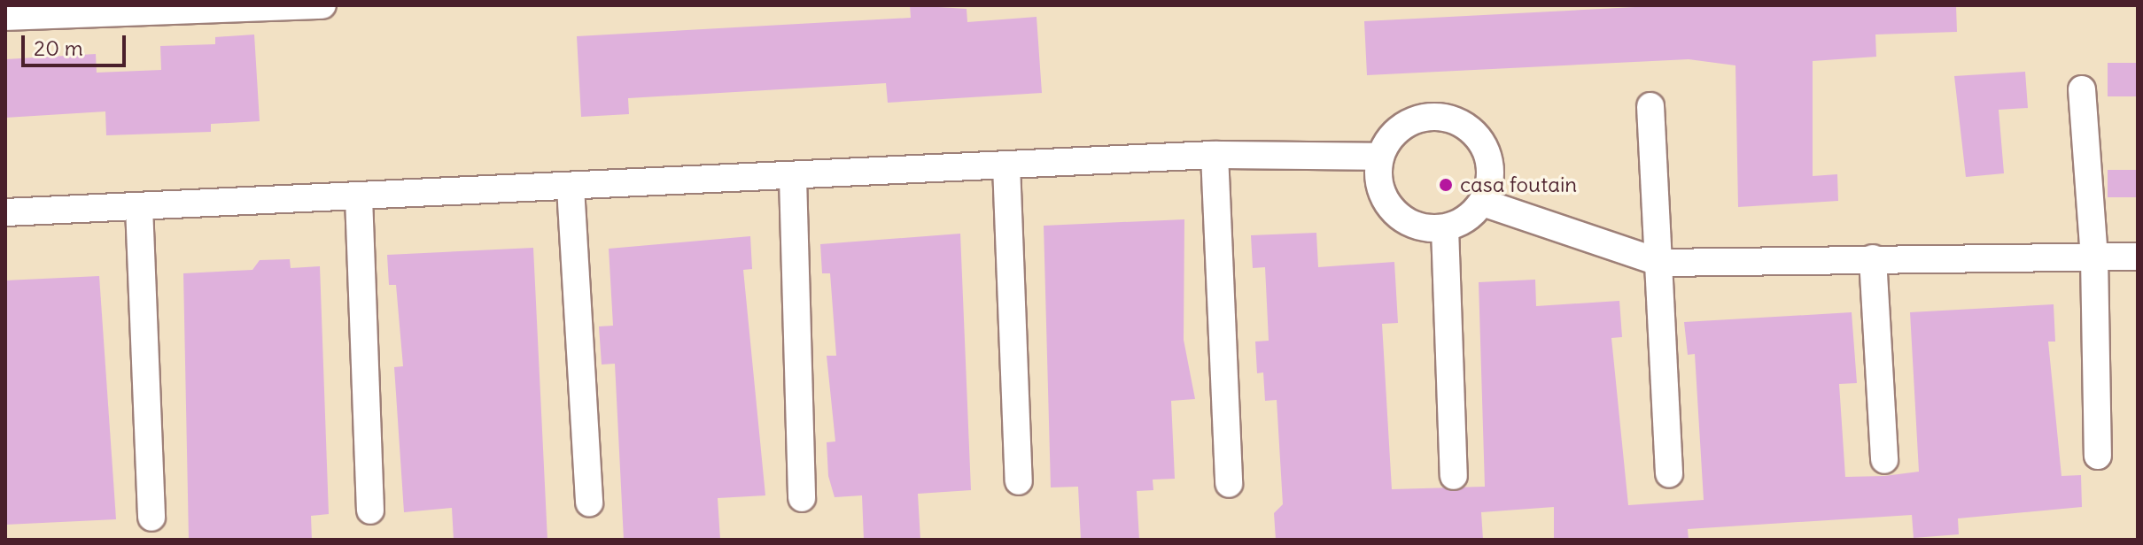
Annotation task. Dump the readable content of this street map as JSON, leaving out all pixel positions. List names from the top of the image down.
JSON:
{
  "places": ["casa foutain"],
  "scale_bar": "20 m"
}
